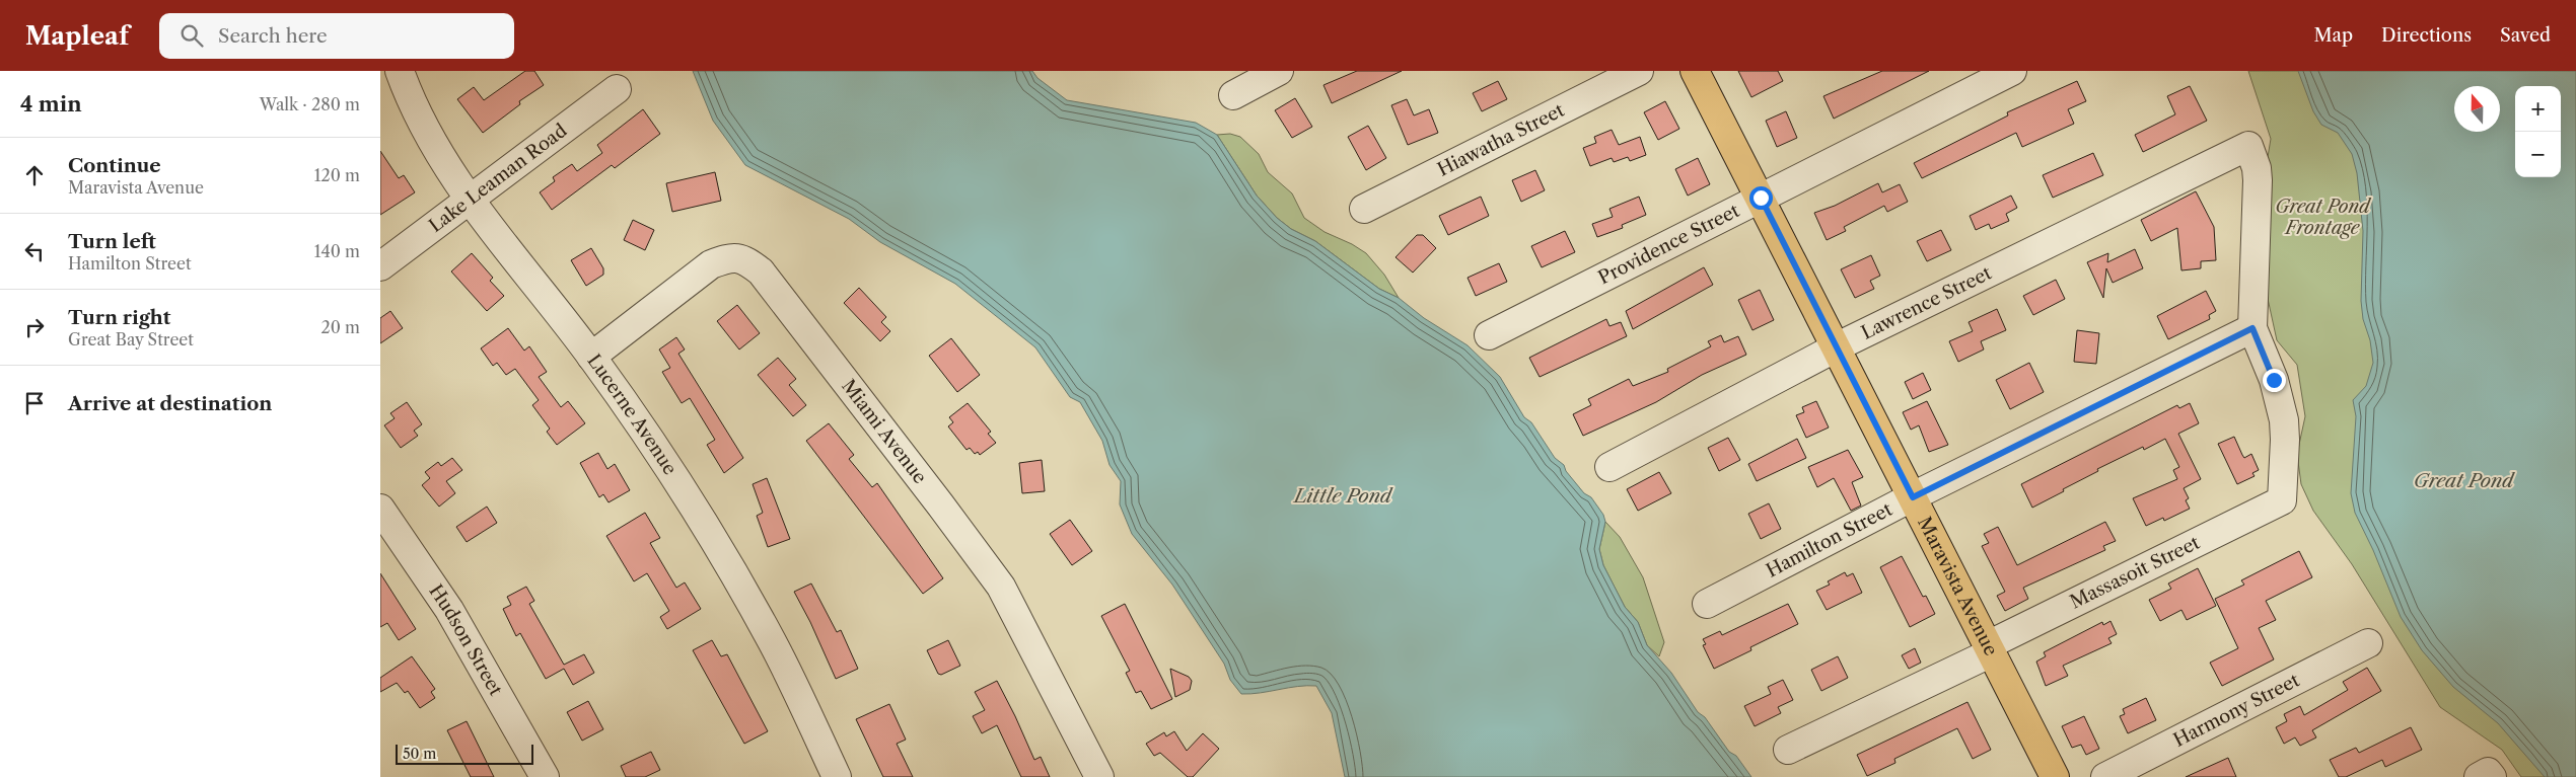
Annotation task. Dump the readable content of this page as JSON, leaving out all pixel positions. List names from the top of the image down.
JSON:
{
  "streets": {
    "main road": ["Maravista Avenue"],
    "street": [
      "Hiawatha Street",
      "Lake Leaman Road",
      "Providence Street",
      "Lawrence Street",
      "Lucerne Avenue",
      "Miami Avenue",
      "Hamilton Street",
      "Massasoit Street",
      "Hudson Street",
      "Harmony Street"
    ]
  },
  "crossings": [
    ["Lake Leaman Road", "Lucerne Avenue"],
    ["Providence Street", "Maravista Avenue"],
    ["Lawrence Street", "Hamilton Street"],
    ["Lawrence Street", "Massasoit Street"],
    ["Lawrence Street", "Maravista Avenue"],
    ["Lucerne Avenue", "Miami Avenue"],
    ["Hamilton Street", "Massasoit Street"],
    ["Hamilton Street", "Maravista Avenue"],
    ["Massasoit Street", "Maravista Avenue"]
  ],
  "water": ["Great Pond", "Little Pond"],
  "parks": ["Great Pond Frontage"],
  "scale_bar": "50 m",
  "north": "top",
  "page": {
    "header": "Mapleaf",
    "search": "Search here",
    "nav": ["Map", "Directions", "Saved"],
    "heading": ["4 min", "Walk · 280 m"],
    "map_buttons": ["+", "−"],
    "list": [
      ["Continue", "Maravista Avenue", "120 m"],
      ["Turn left", "Hamilton Street", "140 m"],
      ["Turn right", "Great Bay Street", "20 m"],
      "Arrive at destination"
    ],
    "scale": "50 m"
  }
}
